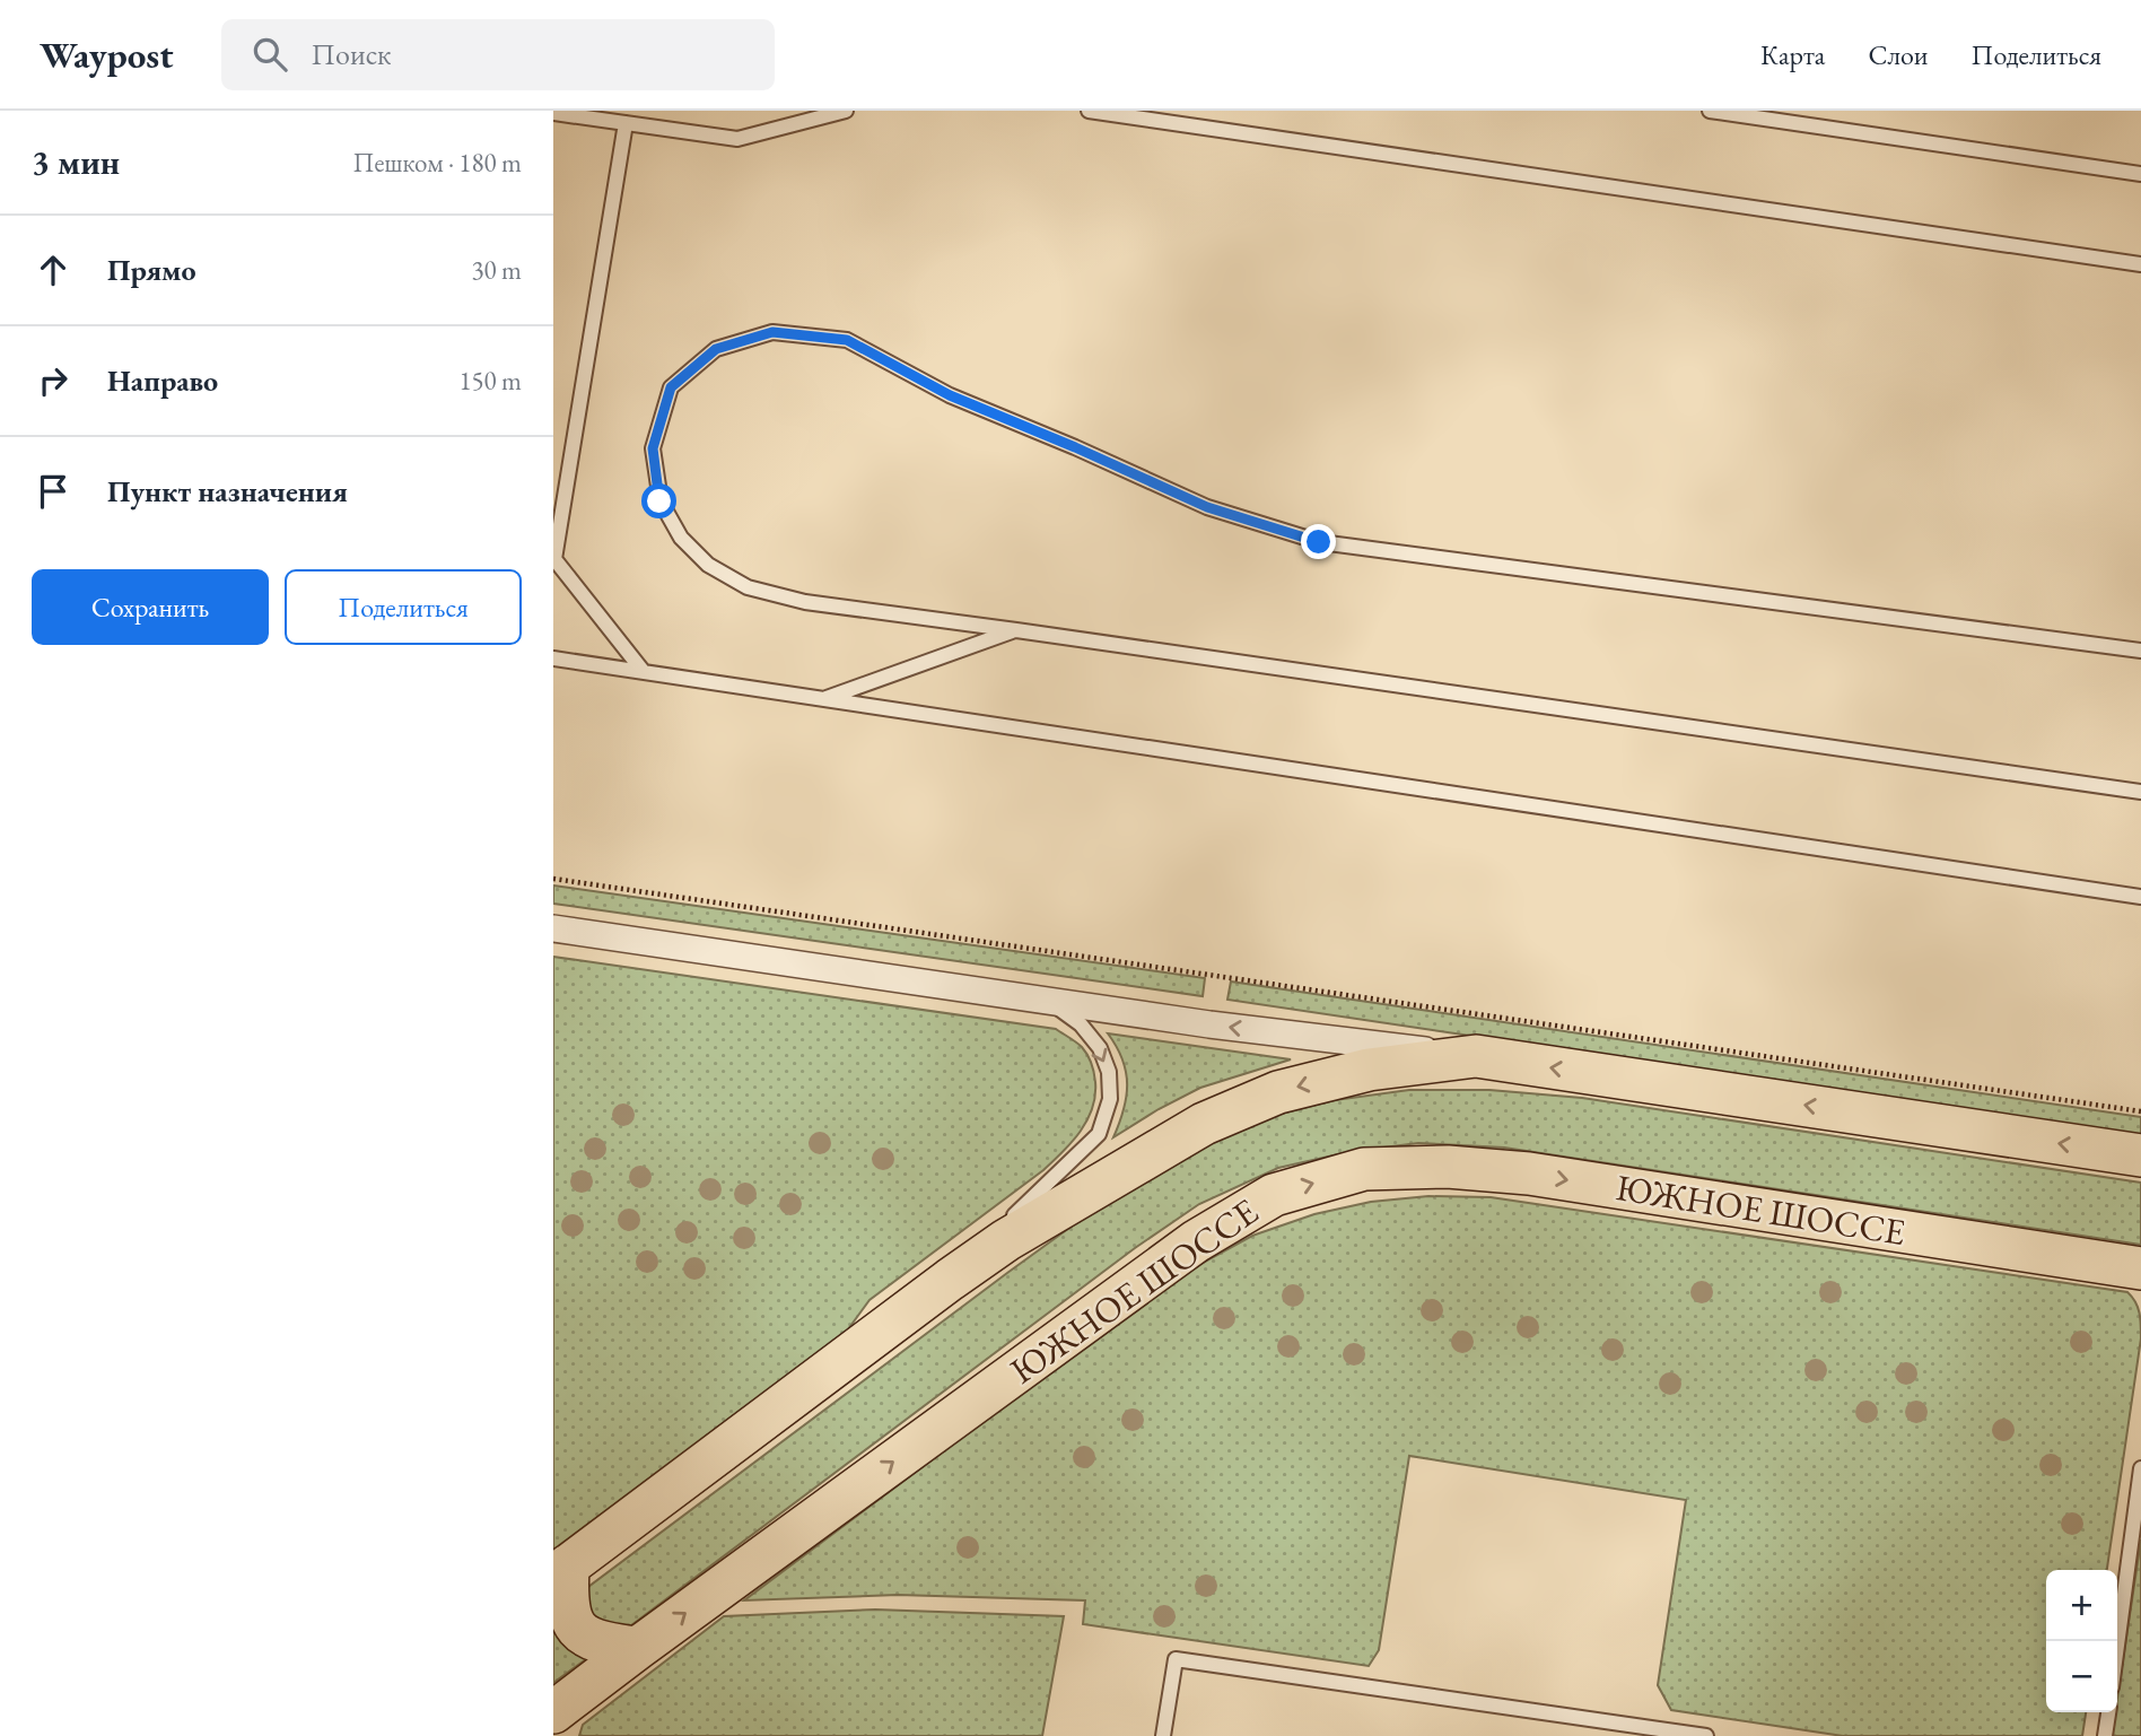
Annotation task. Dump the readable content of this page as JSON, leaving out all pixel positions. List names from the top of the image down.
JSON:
{
  "streets": {
    "main road": ["ЮЖНОЕ ШОССЕ"]
  },
  "page": {
    "header": "Waypost",
    "search": "Поиск",
    "nav": ["Карта", "Слои", "Поделиться"],
    "heading": ["3 мин", "Пешком · 180 m"],
    "list": [
      ["Прямо", "30 m"],
      ["Направо", "150 m"],
      "Пункт назначения"
    ],
    "buttons": ["Сохранить", "Поделиться"],
    "map_buttons": ["+", "−"]
  }
}
